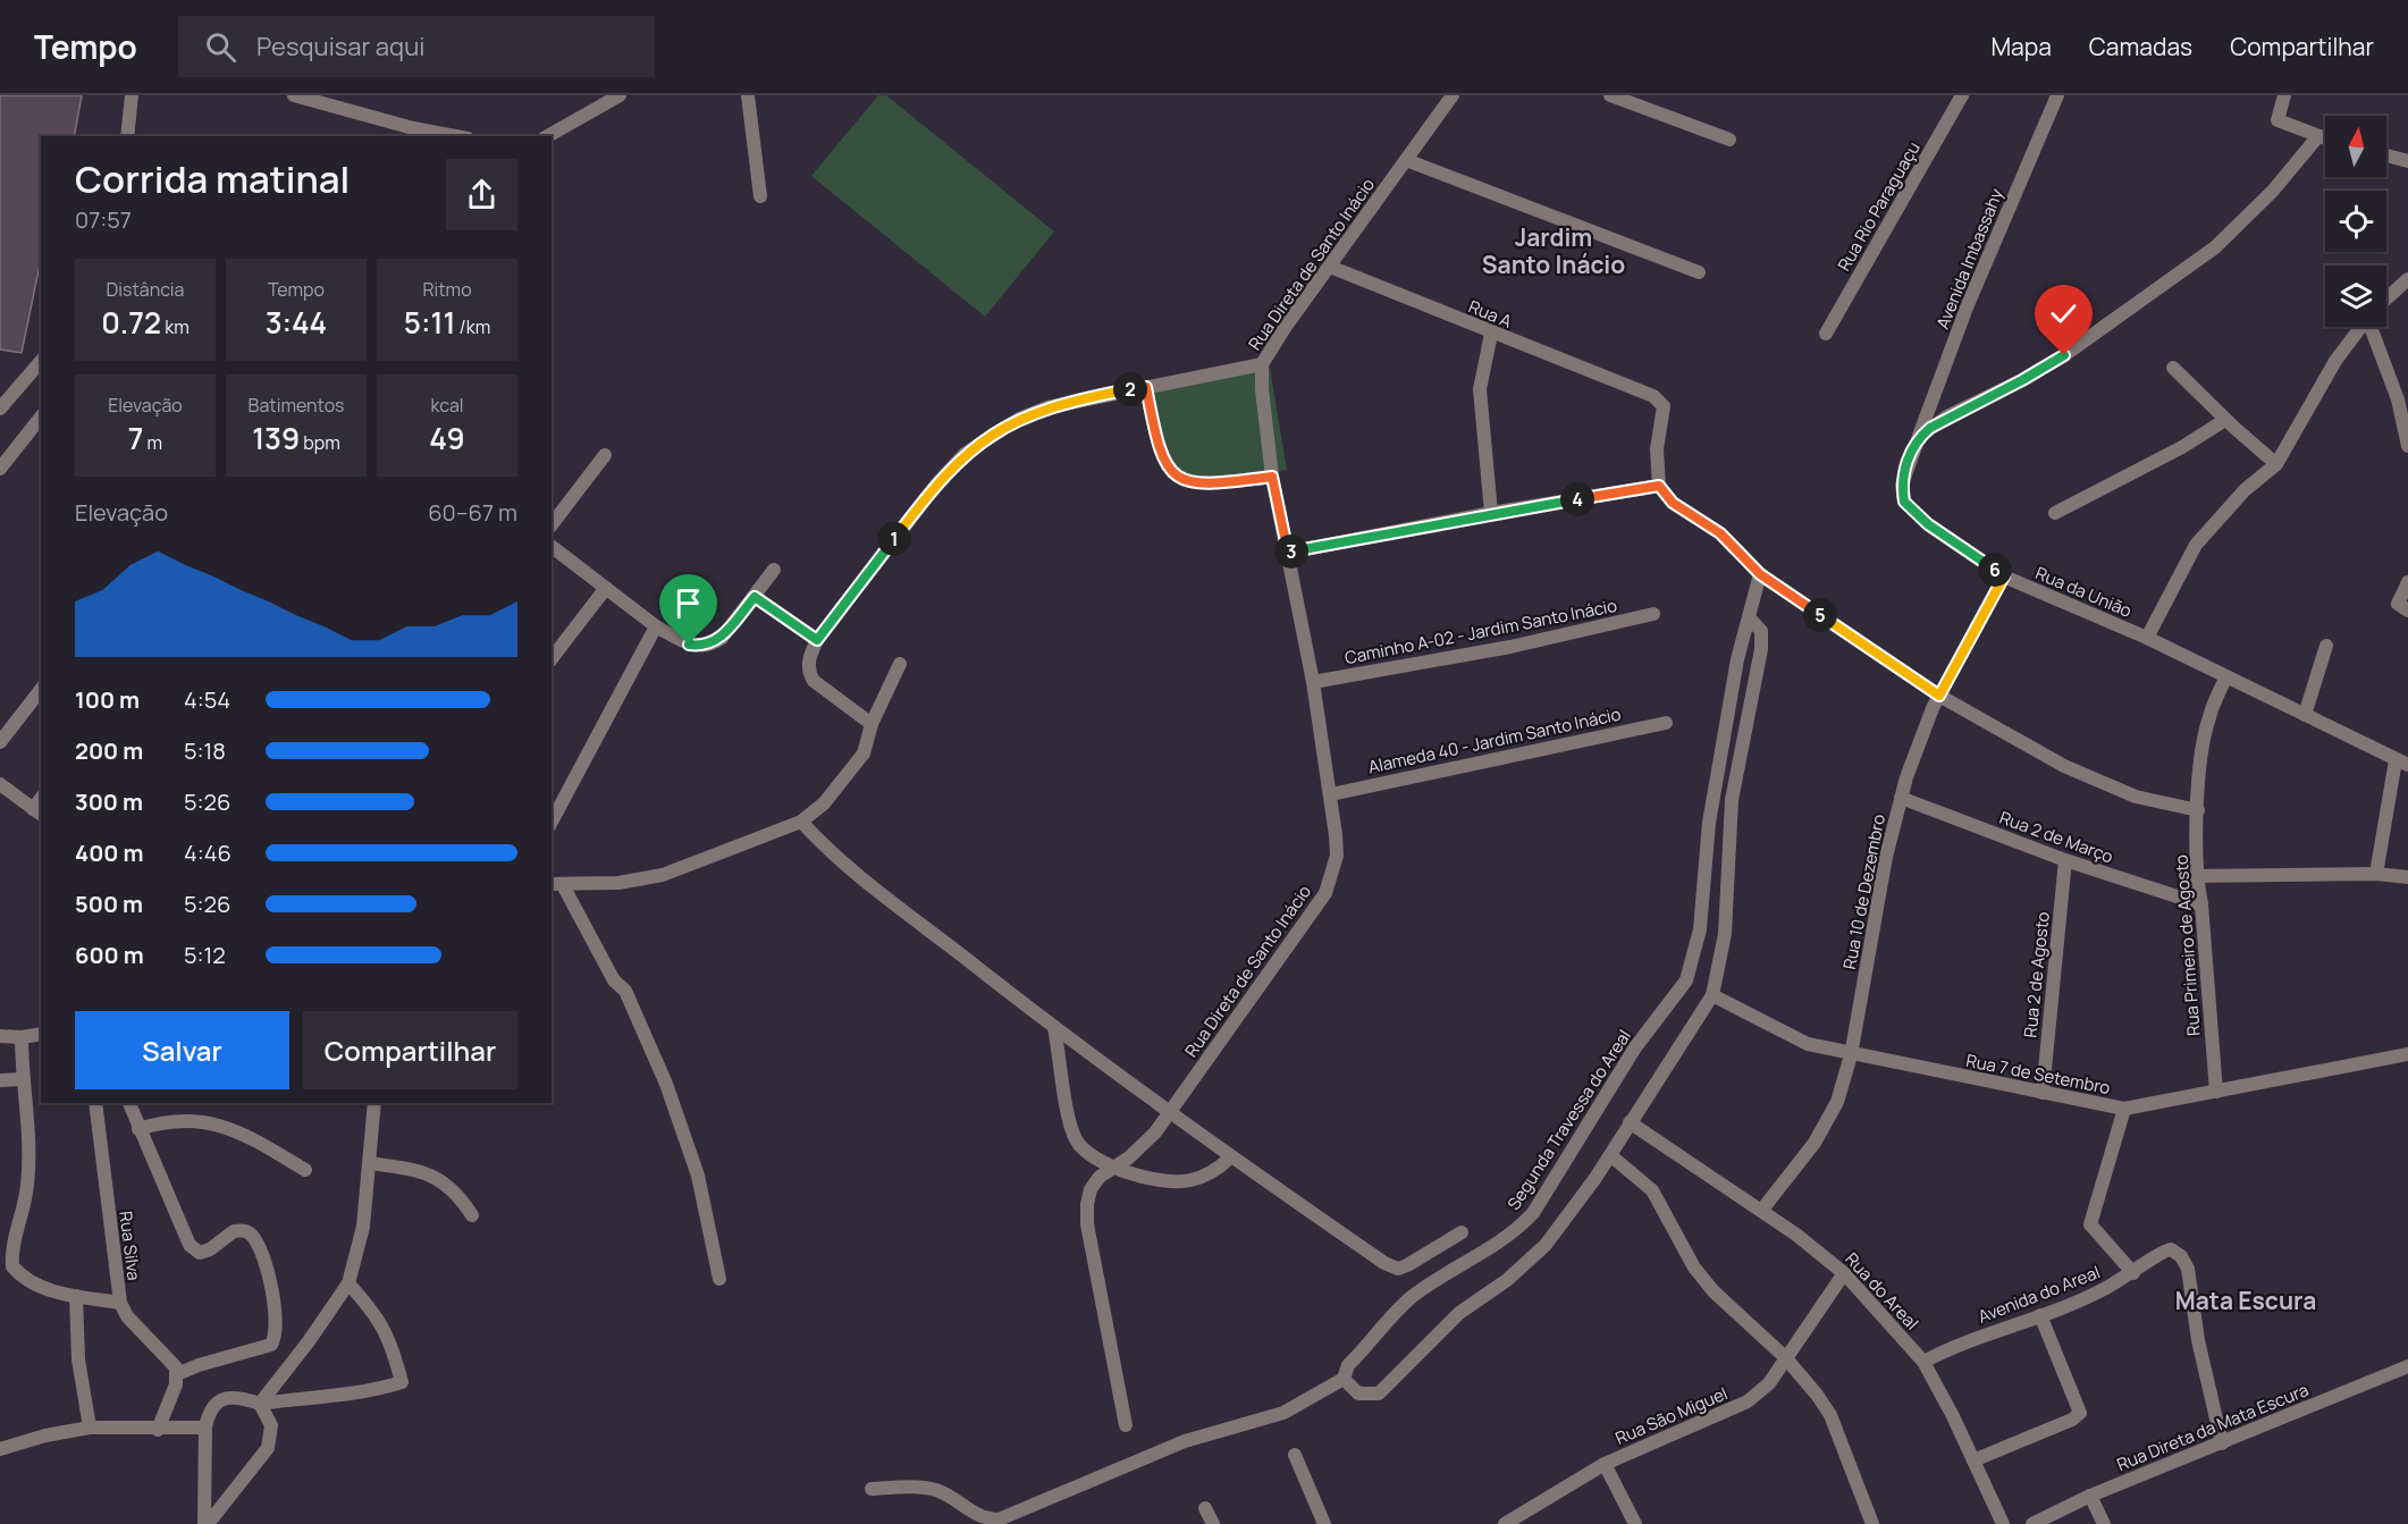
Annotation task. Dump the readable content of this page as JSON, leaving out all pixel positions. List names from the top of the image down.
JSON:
{
  "streets": {
    "street": [
      "Rua Rio Paraguaçu",
      "Avenida Imbassahy",
      "Rua Direta de Santo Inácio",
      "Rua A",
      "Rua da União",
      "Caminho A-02 - Jardim Santo Inácio",
      "Alameda 40 - Jardim Santo Inácio",
      "Rua 2 de Março",
      "Rua 10 de Dezembro",
      "Rua Primeiro de Agosto",
      "Rua 2 de Agosto",
      "Rua 7 de Setembro",
      "Segunda Travessa do Areal",
      "Rua Silva",
      "Rua do Areal",
      "Avenida do Areal",
      "Rua São Miguel",
      "Rua Direta da Mata Escura"
    ]
  },
  "crossings": [
    ["Avenida Imbassahy", "Rua da União"],
    ["Rua Direta de Santo Inácio", "Rua A"],
    ["Rua Direta de Santo Inácio", "Caminho A-02 - Jardim Santo Inácio"],
    ["Rua Direta de Santo Inácio", "Alameda 40 - Jardim Santo Inácio"],
    ["Rua da União", "Rua 10 de Dezembro"],
    ["Rua da União", "Rua Primeiro de Agosto"],
    ["Rua 2 de Março", "Rua 10 de Dezembro"],
    ["Rua 2 de Março", "Rua Primeiro de Agosto"],
    ["Rua 2 de Março", "Rua 2 de Agosto"],
    ["Rua 10 de Dezembro", "Rua 7 de Setembro"],
    ["Rua 10 de Dezembro", "Rua do Areal"],
    ["Rua Primeiro de Agosto", "Rua 7 de Setembro"],
    ["Rua 2 de Agosto", "Rua 7 de Setembro"],
    ["Rua do Areal", "Avenida do Areal"],
    ["Rua do Areal", "Rua São Miguel"],
    ["Avenida do Areal", "Rua Direta da Mata Escura"]
  ],
  "districts": ["Jardim Santo Inácio", "Mata Escura"],
  "north": "top",
  "page": {
    "header": "Tempo",
    "search": "Pesquisar aqui",
    "nav": ["Mapa", "Camadas", "Compartilhar"],
    "heading": ["Corrida matinal", "07:57"],
    "stats": [
      ["Distância", "0.72 km"],
      ["Tempo", "3:44"],
      ["Ritmo", "5:11 /km"],
      ["Elevação", "7 m"],
      ["Batimentos", "139 bpm"],
      ["kcal", "49"]
    ],
    "pins": [
      "2",
      "4",
      "1",
      "3",
      "6",
      "5"
    ],
    "chart": ["Elevação", "60–67 m"],
    "list": [
      {
        "name": "100 m",
        "note": "4:54"
      },
      {
        "name": "200 m",
        "note": "5:18"
      },
      {
        "name": "300 m",
        "note": "5:26"
      },
      {
        "name": "400 m",
        "note": "4:46"
      },
      {
        "name": "500 m",
        "note": "5:26"
      },
      {
        "name": "600 m",
        "note": "5:12"
      }
    ],
    "buttons": ["Salvar", "Compartilhar"]
  }
}
